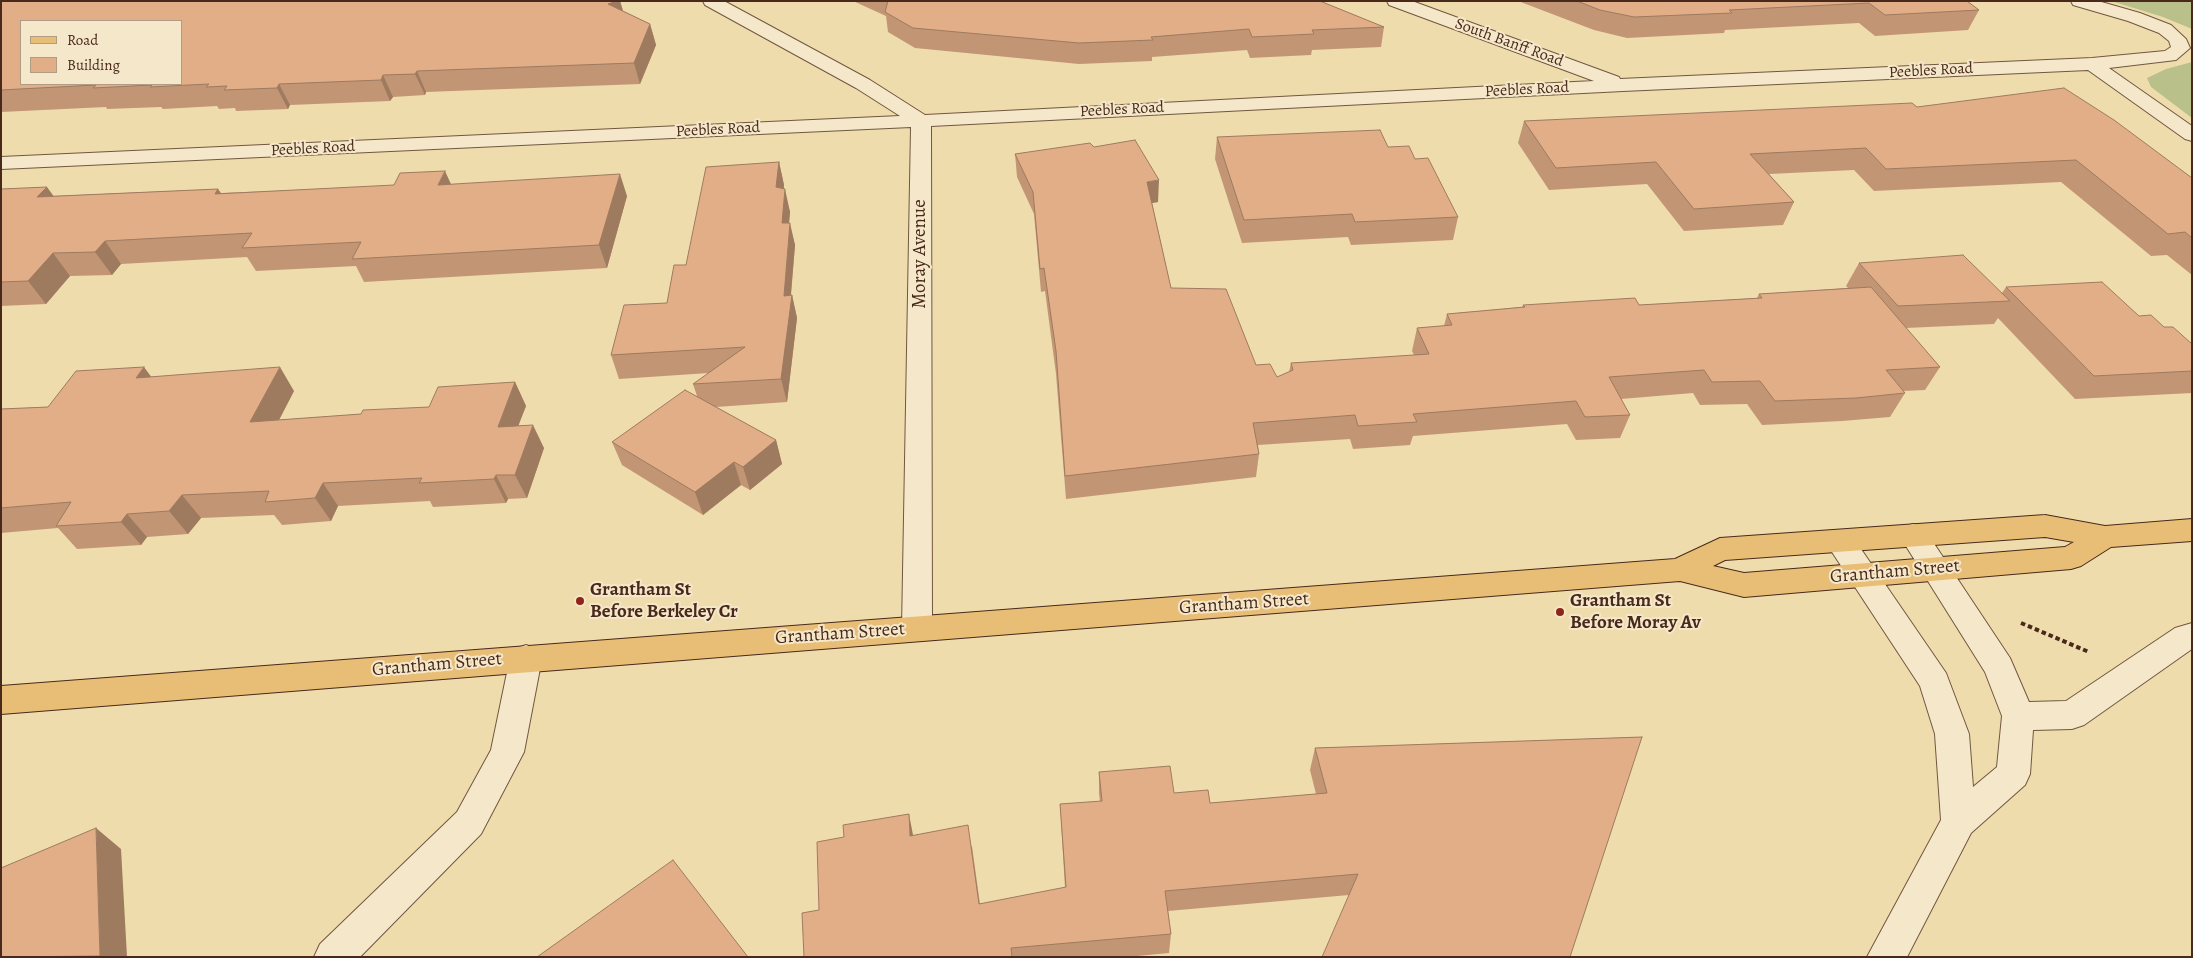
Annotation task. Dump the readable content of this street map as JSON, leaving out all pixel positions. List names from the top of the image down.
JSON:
{
  "streets": {
    "main road": ["Grantham Street"],
    "street": ["South Banff Road", "Peebles Road", "Moray Avenue"]
  },
  "crossings": [
    ["South Banff Road", "Peebles Road"],
    ["Peebles Road", "Moray Avenue"],
    ["Moray Avenue", "Grantham Street"]
  ],
  "places": ["Grantham St Before Berkeley Cr", "Grantham St Before Moray Av"],
  "legend": ["Road", "Building"]
}
